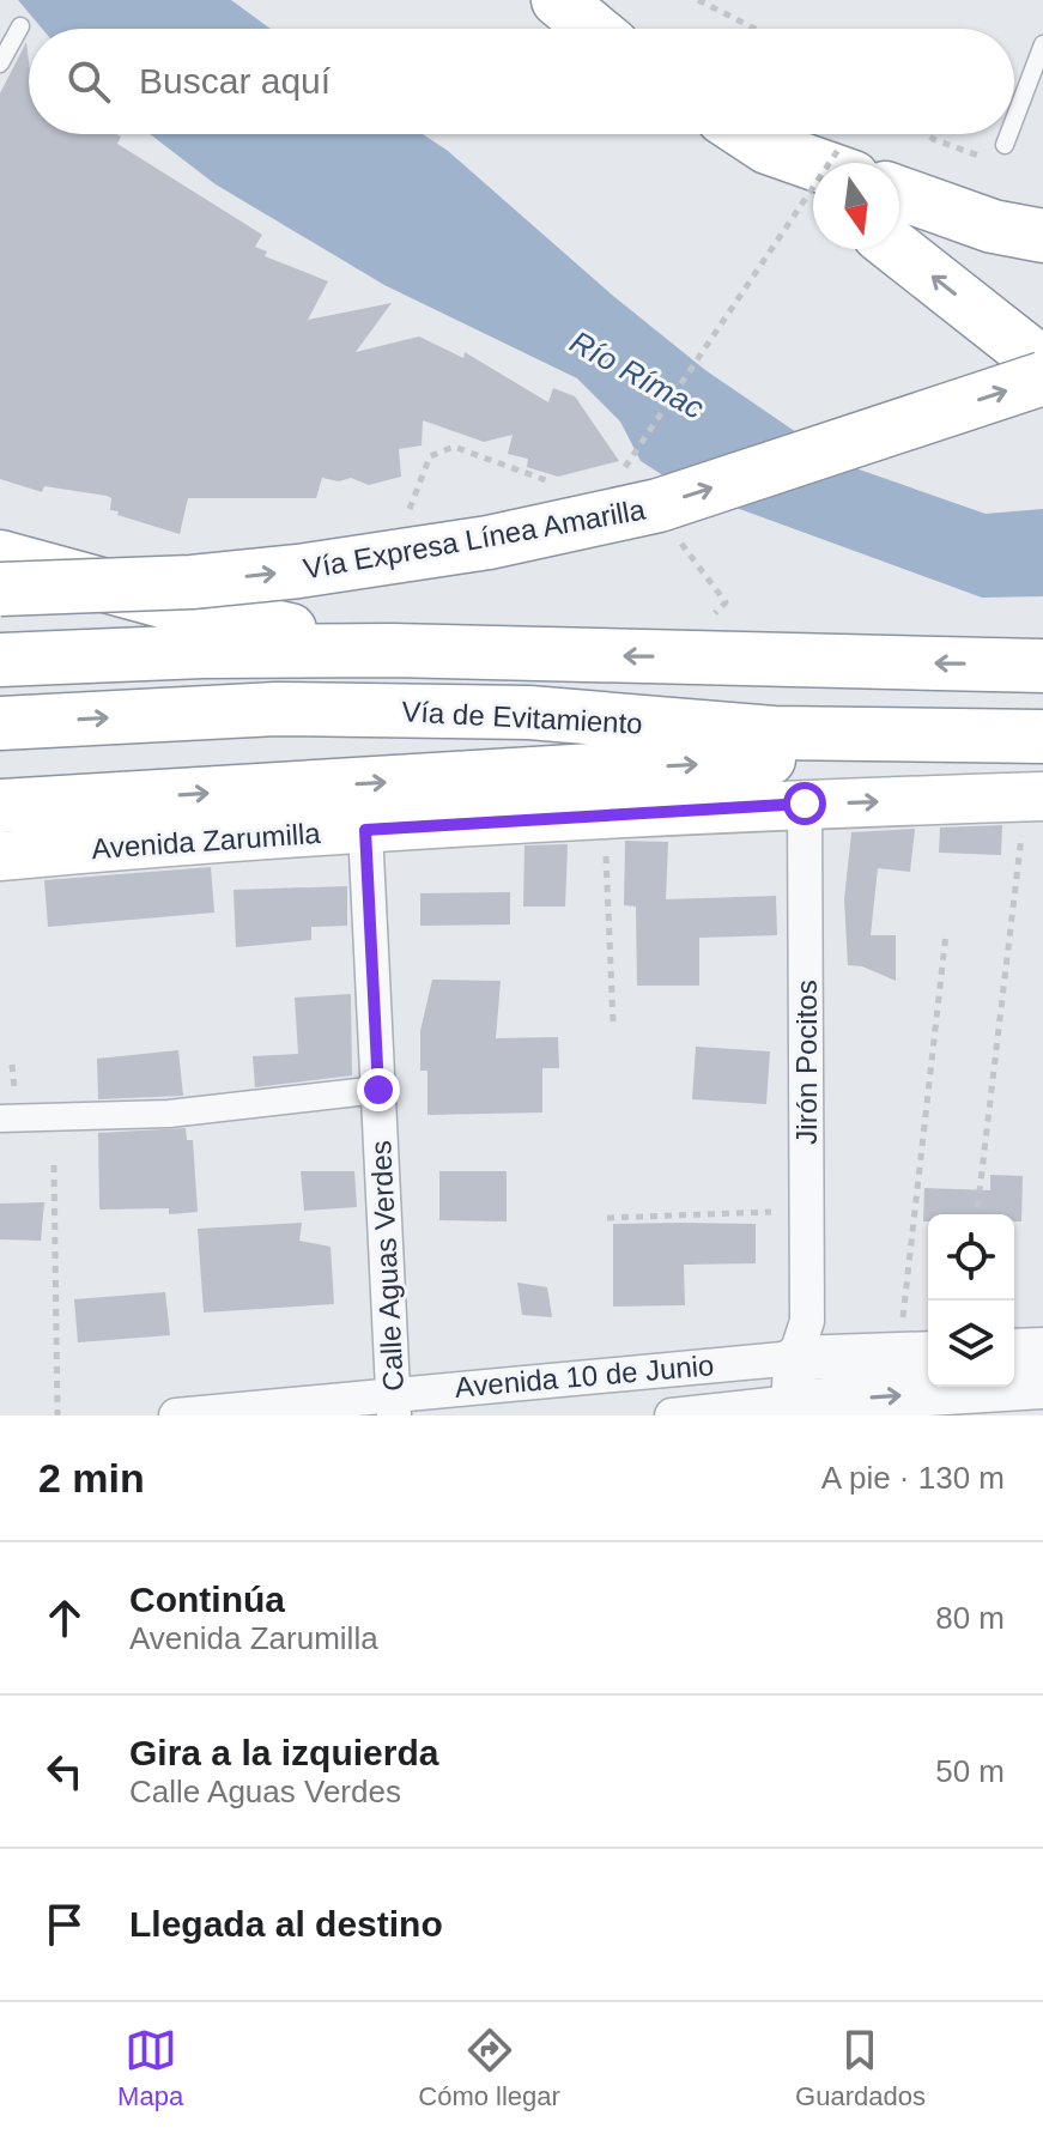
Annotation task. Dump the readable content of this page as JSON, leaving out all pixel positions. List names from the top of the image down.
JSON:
{
  "streets": {
    "highway": ["Vía Expresa Línea Amarilla", "Vía de Evitamiento"],
    "main road": ["Avenida Zarumilla"],
    "street": ["Jirón Pocitos", "Calle Aguas Verdes", "Avenida 10 de Junio"]
  },
  "crossings": [
    ["Avenida Zarumilla", "Jirón Pocitos"],
    ["Avenida Zarumilla", "Calle Aguas Verdes"],
    ["Jirón Pocitos", "Avenida 10 de Junio"],
    ["Calle Aguas Verdes", "Avenida 10 de Junio"]
  ],
  "water": ["Río Rímac"],
  "north": "bottom",
  "page": {
    "search": "Buscar aquí",
    "heading": ["2 min", "A pie · 130 m"],
    "list": [
      ["Continúa", "Avenida Zarumilla", "80 m"],
      ["Gira a la izquierda", "Calle Aguas Verdes", "50 m"],
      "Llegada al destino"
    ],
    "nav": ["Mapa", "Cómo llegar", "Guardados"]
  }
}
